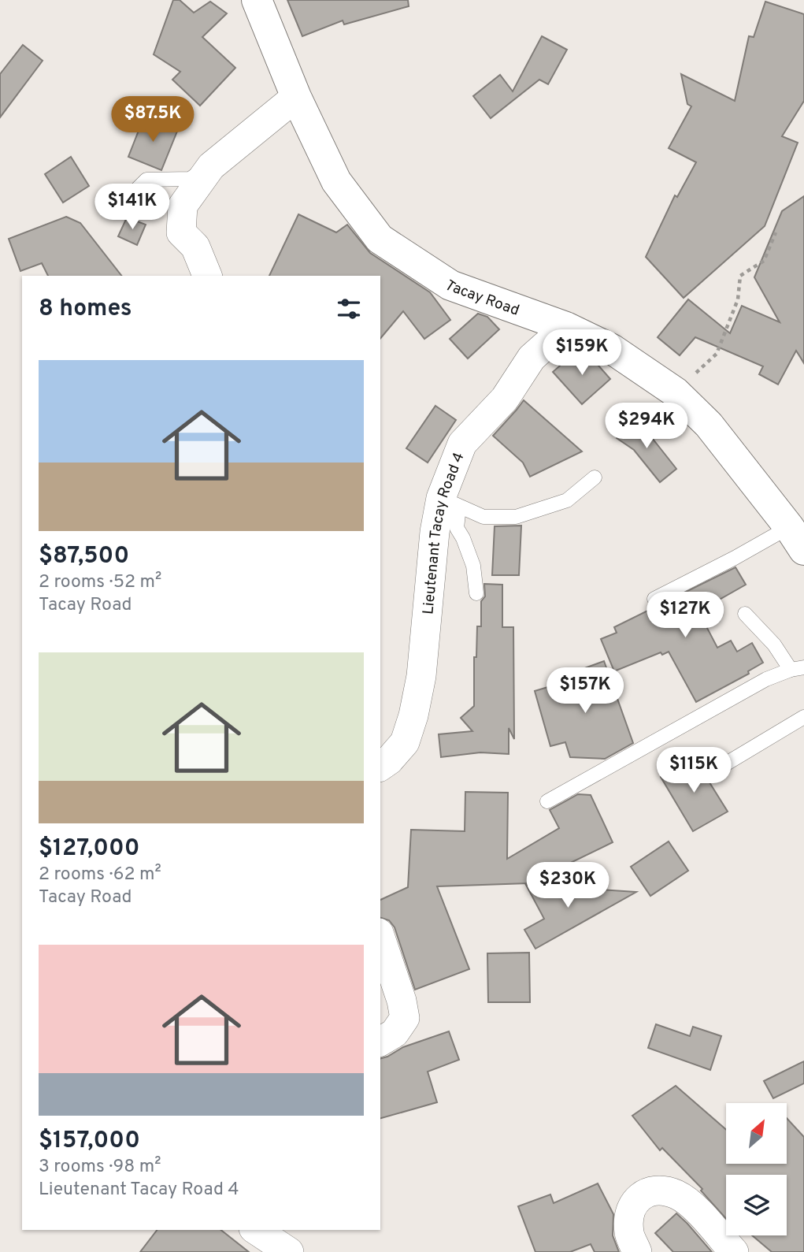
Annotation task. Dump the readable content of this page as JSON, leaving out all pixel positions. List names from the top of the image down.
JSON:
{
  "streets": {
    "main road": ["Tacay Road"],
    "street": ["Lieutenant Tacay Road 4"]
  },
  "crossings": [
    ["Tacay Road", "Lieutenant Tacay Road 4"]
  ],
  "north": "top right",
  "page": {
    "price": [
      "$87.5K",
      "$141K",
      "$159K",
      "$294K",
      "$127K",
      "$157K",
      "$115K",
      "$230K"
    ],
    "heading": "8 homes",
    "list": [
      {
        "name": "$87,500",
        "note": "2 rooms · 52 m² · Tacay Road"
      },
      {
        "name": "$127,000",
        "note": "2 rooms · 62 m² · Tacay Road"
      },
      {
        "name": "$157,000",
        "note": "3 rooms · 98 m² · Lieutenant Tacay Road 4"
      }
    ]
  }
}
